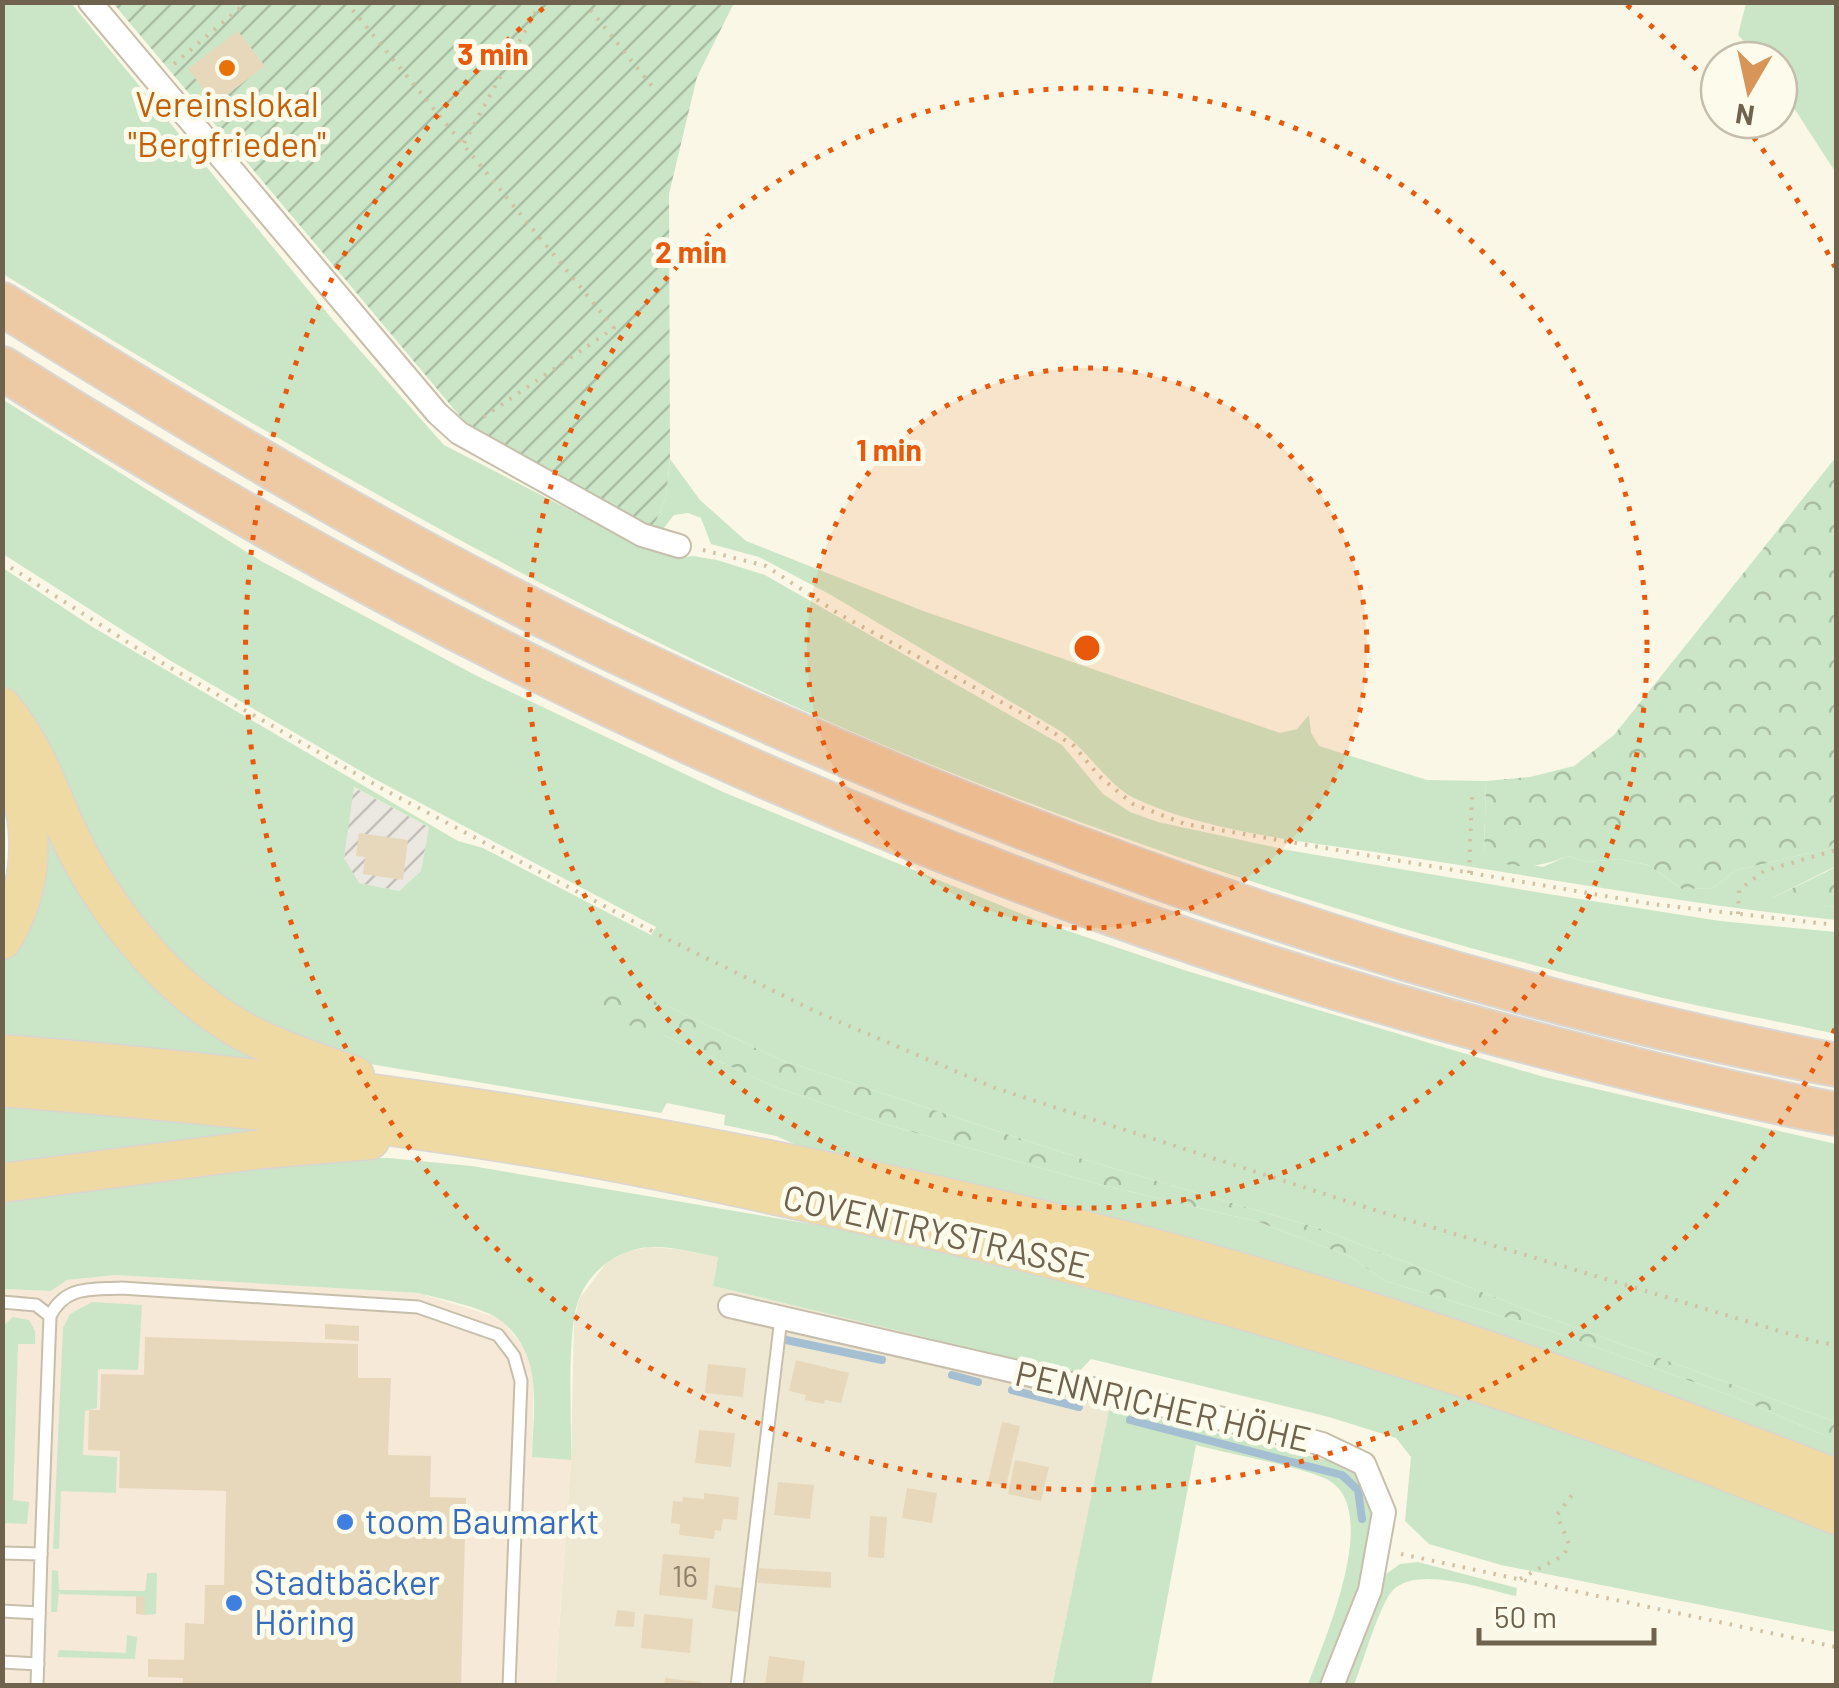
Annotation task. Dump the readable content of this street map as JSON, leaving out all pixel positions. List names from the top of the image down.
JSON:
{
  "streets": {
    "highway": ["COVENTRYSTRASSE"],
    "street": ["PENNRICHER HÖHE"]
  },
  "places": ["Vereinslokal \"Bergfrieden\"", "toom Baumarkt", "Stadtbäcker Höring"],
  "house_numbers": ["16"],
  "scale_bar": "50 m",
  "north": "bottom",
  "rings": ["3 min", "2 min", "1 min"]
}
